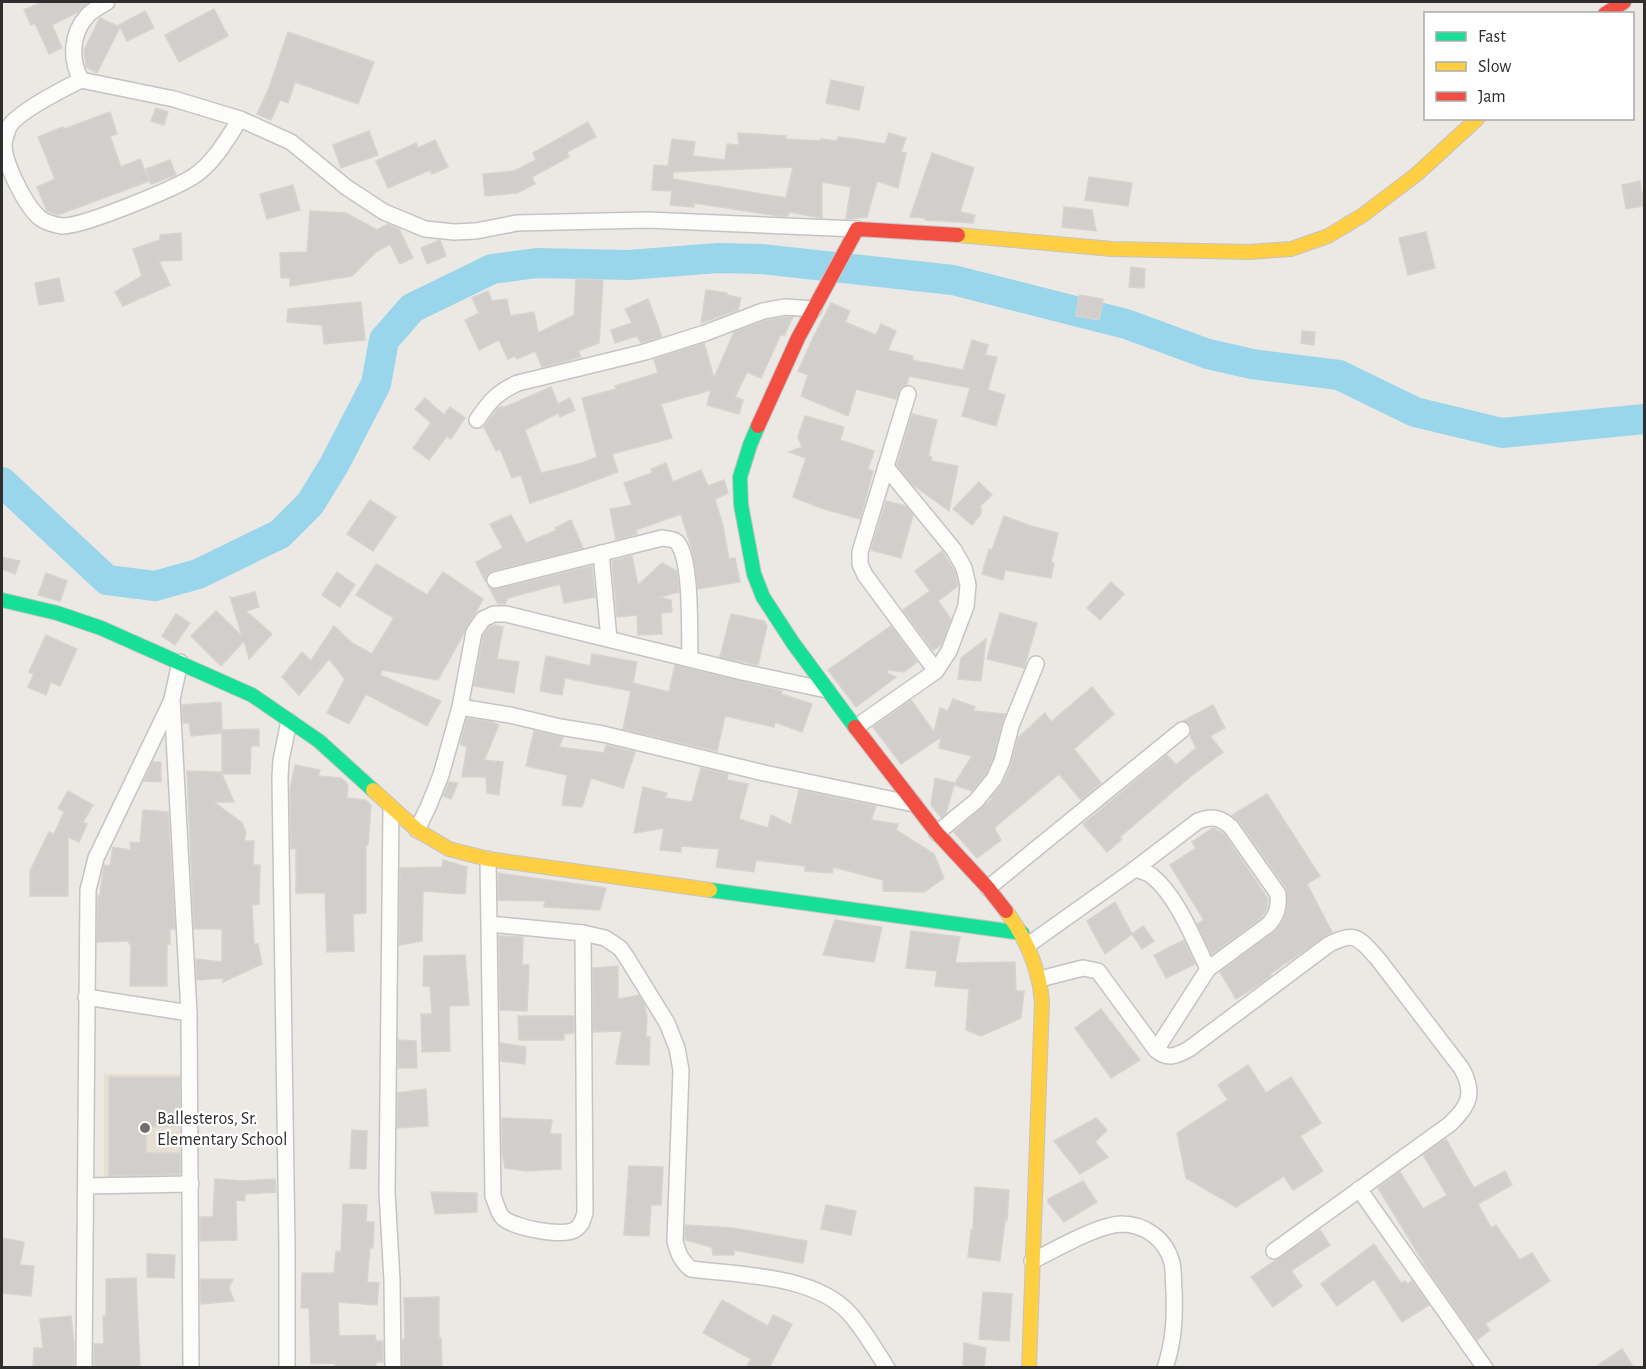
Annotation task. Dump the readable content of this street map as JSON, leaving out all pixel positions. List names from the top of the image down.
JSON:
{
  "places": ["Ballesteros, Sr. Elementary School"],
  "legend": ["Fast", "Slow", "Jam"]
}
